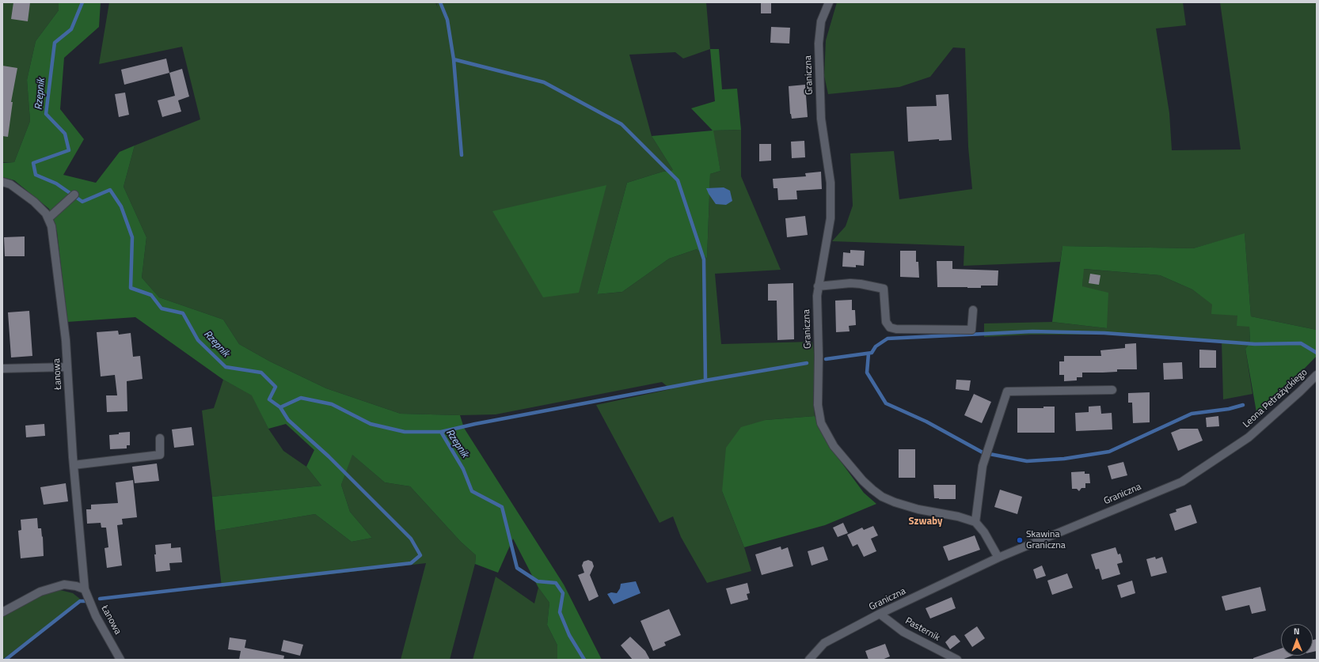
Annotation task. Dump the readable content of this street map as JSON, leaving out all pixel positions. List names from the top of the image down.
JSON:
{
  "streets": {
    "street": [
      "Graniczna",
      "Łanowa",
      "Leona Petrażyckiego",
      "Pasternik"
    ]
  },
  "crossings": [
    ["Graniczna", "Leona Petrażyckiego"],
    ["Graniczna", "Pasternik"]
  ],
  "districts": ["Szwaby"],
  "water": ["Rzepnik"],
  "places": ["Skawina Graniczna"],
  "north": "top"
}
